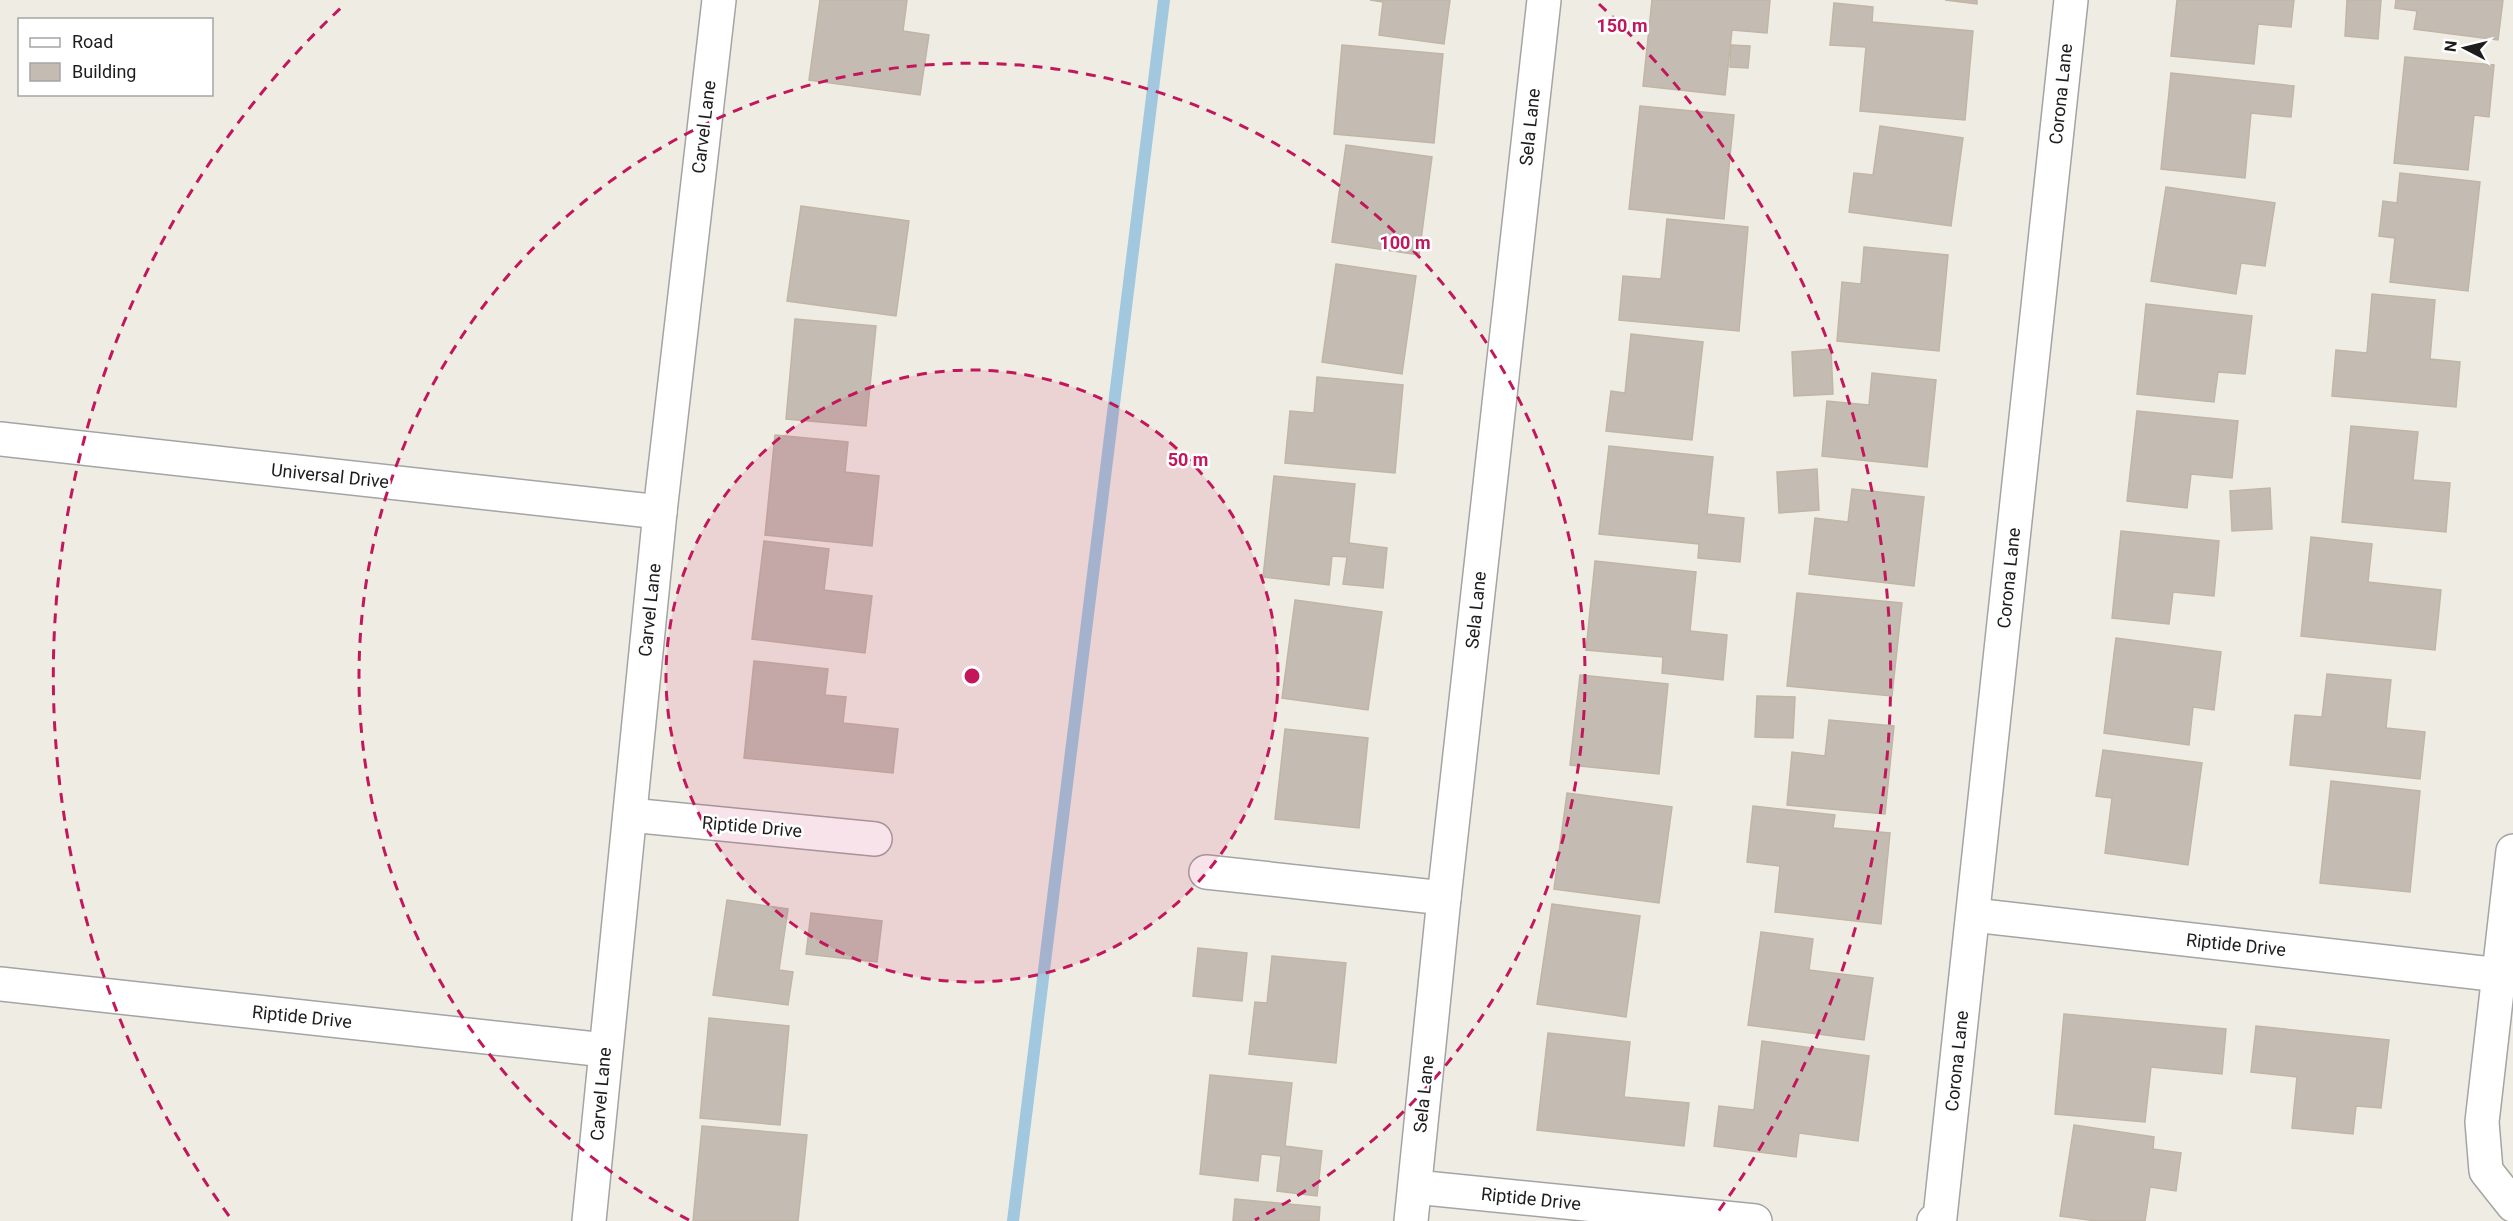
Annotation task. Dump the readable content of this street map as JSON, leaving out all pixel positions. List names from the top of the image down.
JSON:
{
  "streets": {
    "street": [
      "Corona Lane",
      "Carvel Lane",
      "Sela Lane",
      "Universal Drive",
      "Riptide Drive"
    ]
  },
  "crossings": [
    ["Corona Lane", "Riptide Drive"],
    ["Carvel Lane", "Universal Drive"],
    ["Carvel Lane", "Riptide Drive"],
    ["Sela Lane", "Riptide Drive"]
  ],
  "legend": ["Road", "Building"],
  "north": "left",
  "rings": ["150 m", "100 m", "50 m"]
}
